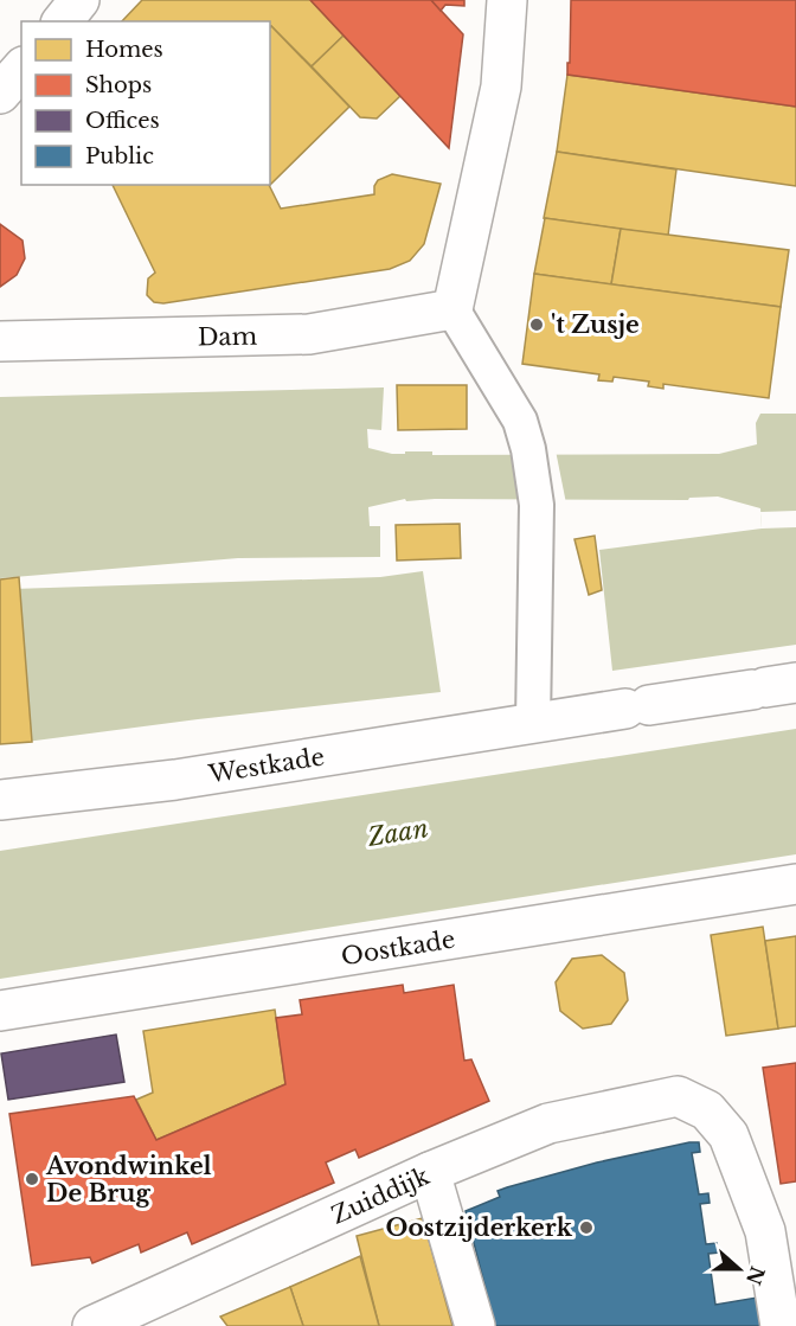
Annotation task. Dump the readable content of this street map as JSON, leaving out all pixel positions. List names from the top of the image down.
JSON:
{
  "streets": {
    "street": [
      "Dam",
      "Westkade",
      "Oostkade",
      "Zuiddijk"
    ]
  },
  "water": ["Zaan"],
  "places": ["'t Zusje", "Avondwinkel De Brug", "Oostzijderkerk"],
  "legend": [
    "Homes",
    "Shops",
    "Offices",
    "Public"
  ],
  "north": "right"
}
